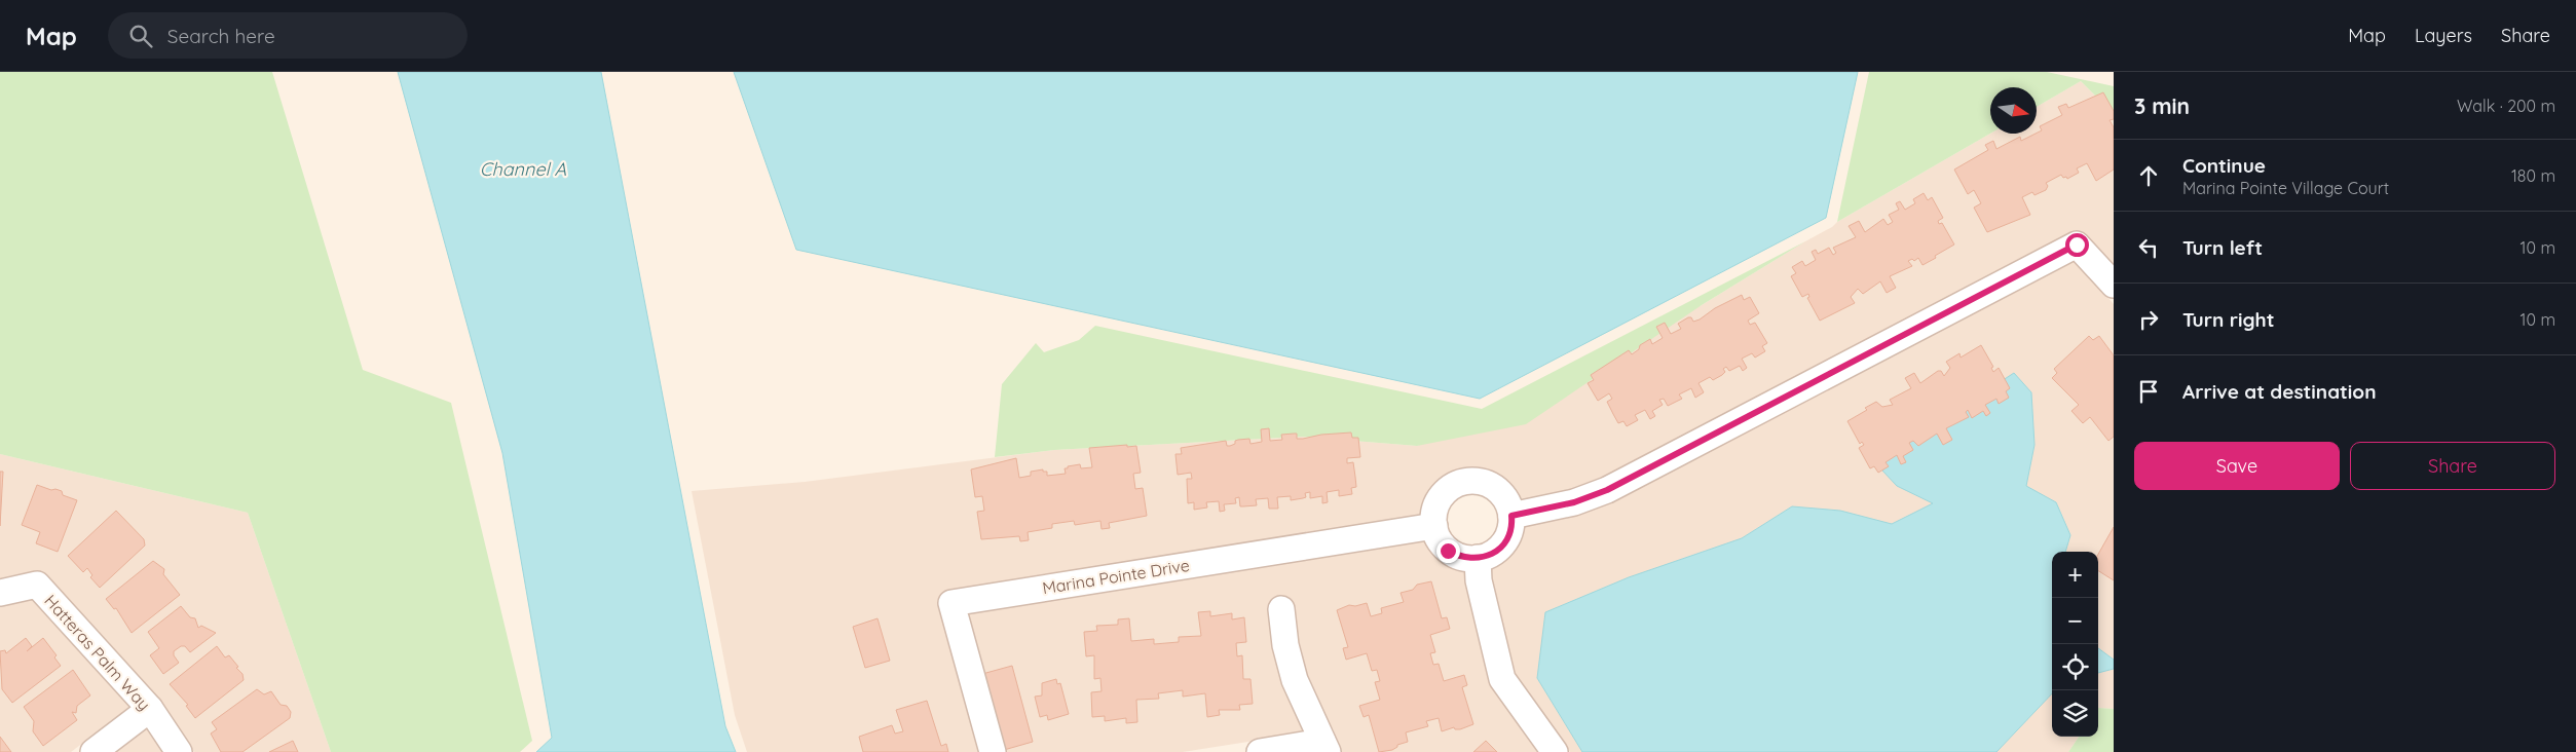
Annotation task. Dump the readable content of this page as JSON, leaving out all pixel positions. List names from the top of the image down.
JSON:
{
  "streets": {
    "street": ["Marina Pointe Drive", "Hatteras Palm Way"]
  },
  "water": ["Channel A"],
  "north": "right",
  "page": {
    "header": "Map",
    "search": "Search here",
    "nav": ["Map", "Layers", "Share"],
    "heading": ["3 min", "Walk · 200 m"],
    "list": [
      ["Continue", "Marina Pointe Village Court", "180 m"],
      ["Turn left", "10 m"],
      ["Turn right", "10 m"],
      "Arrive at destination"
    ],
    "buttons": ["Save", "Share"],
    "map_buttons": ["+", "−"]
  }
}
